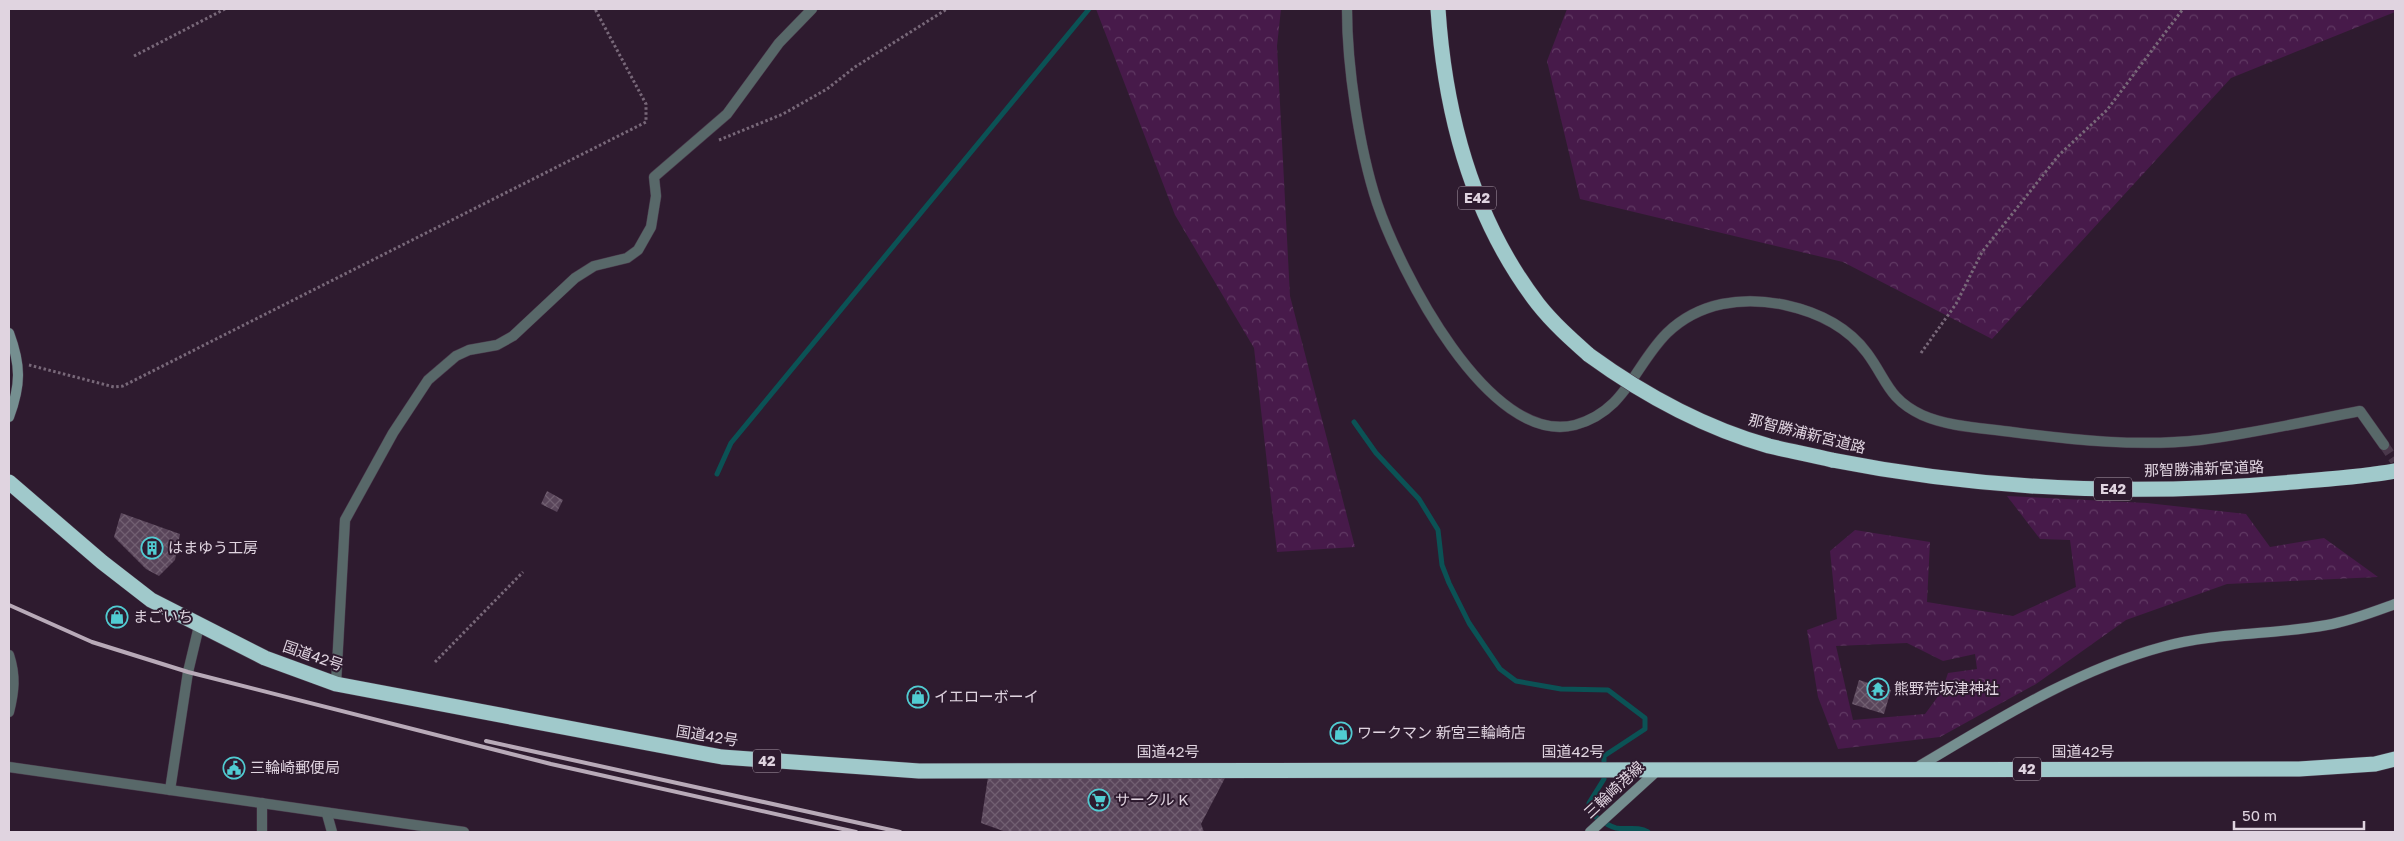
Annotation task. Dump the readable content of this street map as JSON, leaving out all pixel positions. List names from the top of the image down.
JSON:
{
  "streets": {
    "highway": [
      "E42",
      "那智勝浦新宮道路",
      "国道42号",
      "42"
    ],
    "street": ["三輪崎港線"]
  },
  "crossings": [
    ["国道42号", "三輪崎港線"]
  ],
  "places": {
    "building": ["はまゆう工房"],
    "shop": ["まごいち", "イエローボーイ", "ワークマン 新宮三輪崎店"],
    "temple": ["熊野荒坂津神社"],
    "public building": ["三輪崎郵便局"],
    "supermarket": ["サークル K"]
  },
  "scale_bar": "50 m"
}
